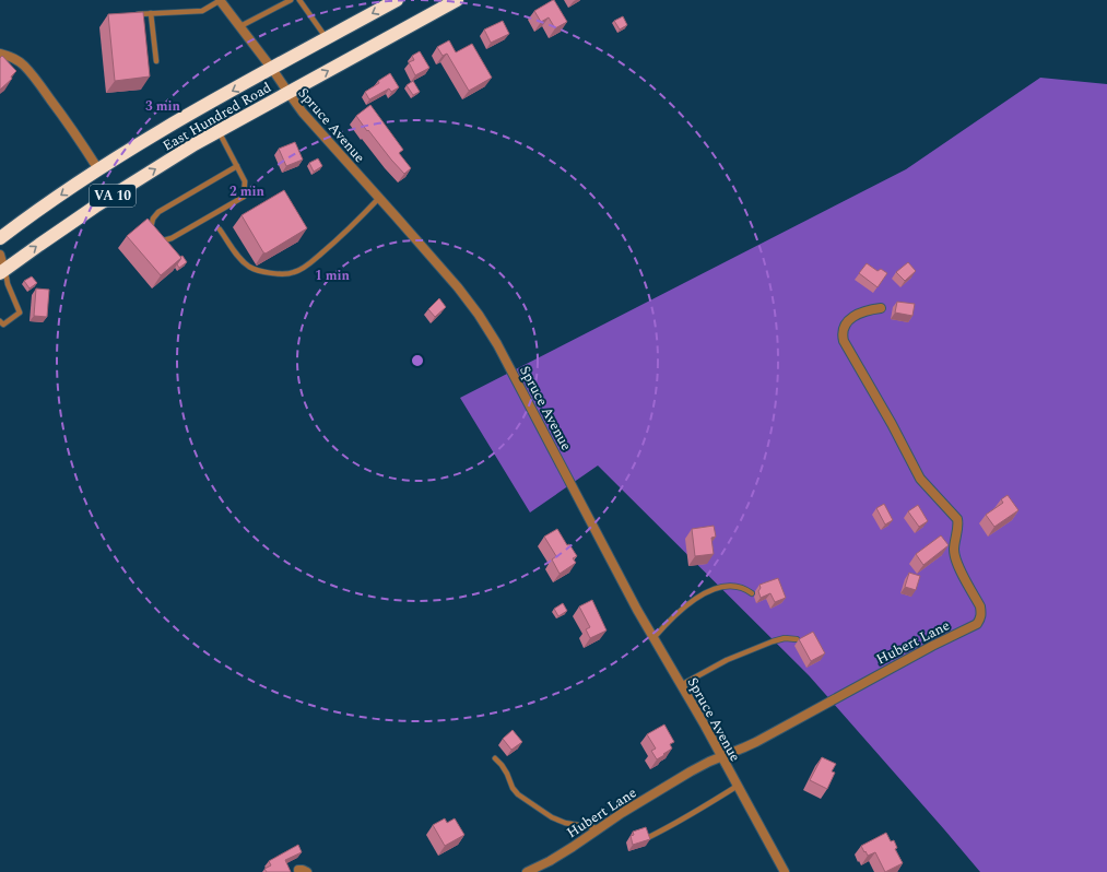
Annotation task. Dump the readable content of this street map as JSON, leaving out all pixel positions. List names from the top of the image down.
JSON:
{
  "streets": {
    "highway": ["East Hundred Road", "VA 10"],
    "street": ["Spruce Avenue", "Hubert Lane"]
  },
  "crossings": [
    ["East Hundred Road", "Spruce Avenue"],
    ["Spruce Avenue", "Hubert Lane"]
  ],
  "rings": ["3 min", "2 min", "1 min"]
}
